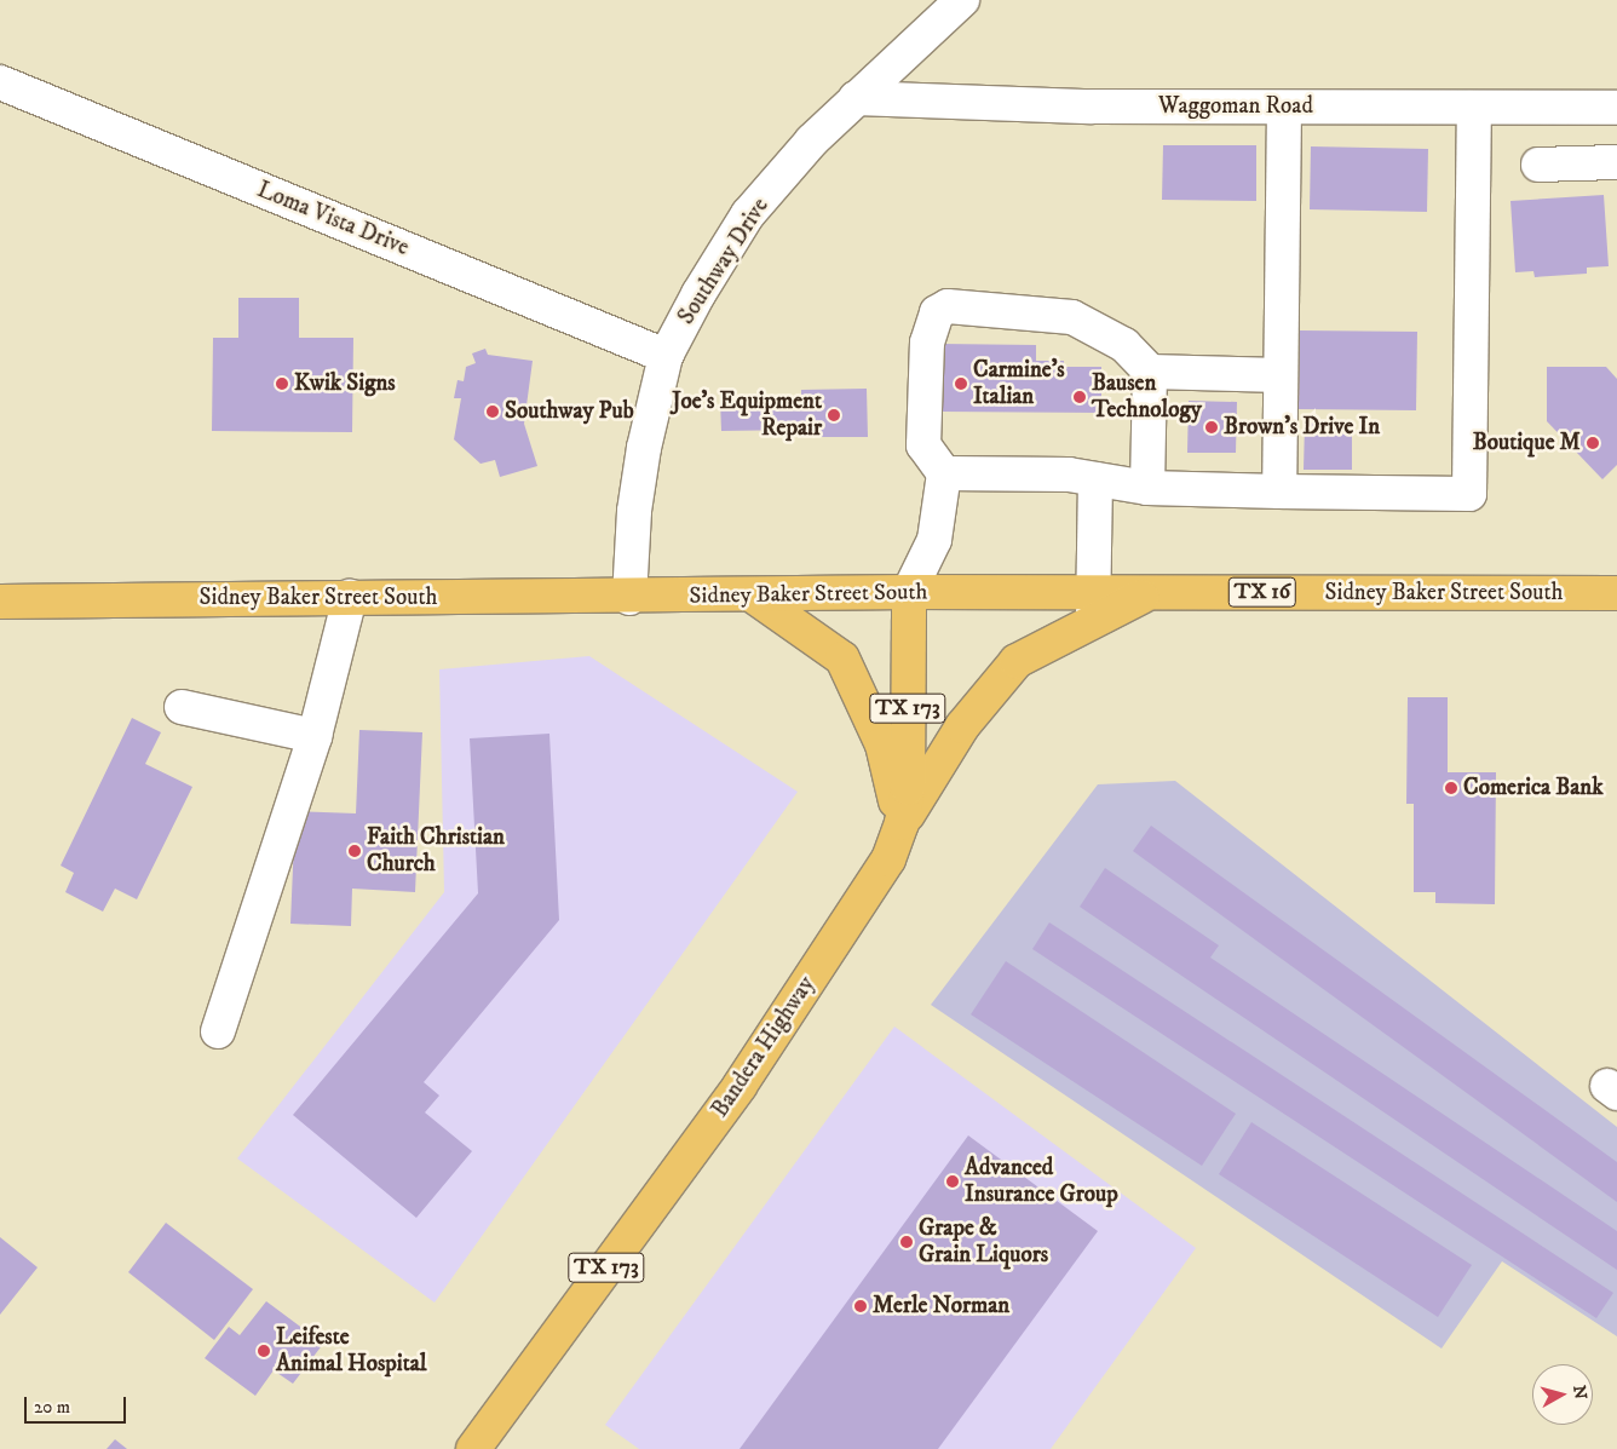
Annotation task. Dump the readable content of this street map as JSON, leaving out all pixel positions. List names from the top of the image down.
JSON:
{
  "streets": {
    "main road": [
      "TX 16",
      "Sidney Baker Street South",
      "TX 173",
      "Bandera Highway"
    ],
    "street": ["Waggoman Road", "Loma Vista Drive", "Southway Drive"]
  },
  "crossings": [
    ["Waggoman Road", "Southway Drive"],
    ["Loma Vista Drive", "Southway Drive"],
    ["Southway Drive", "Sidney Baker Street South"],
    ["Sidney Baker Street South", "Bandera Highway"]
  ],
  "places": [
    "Kwik Signs",
    "Carmine's Italian",
    "Bausen Technology",
    "Southway Pub",
    "Joe's Equipment Repair",
    "Brown's Drive In",
    "Boutique M",
    "Comerica Bank",
    "Faith Christian Church",
    "Advanced Insurance Group",
    "Grape & Grain Liquors",
    "Merle Norman",
    "Leifeste Animal Hospital"
  ],
  "scale_bar": "20 m",
  "north": "right"
}
